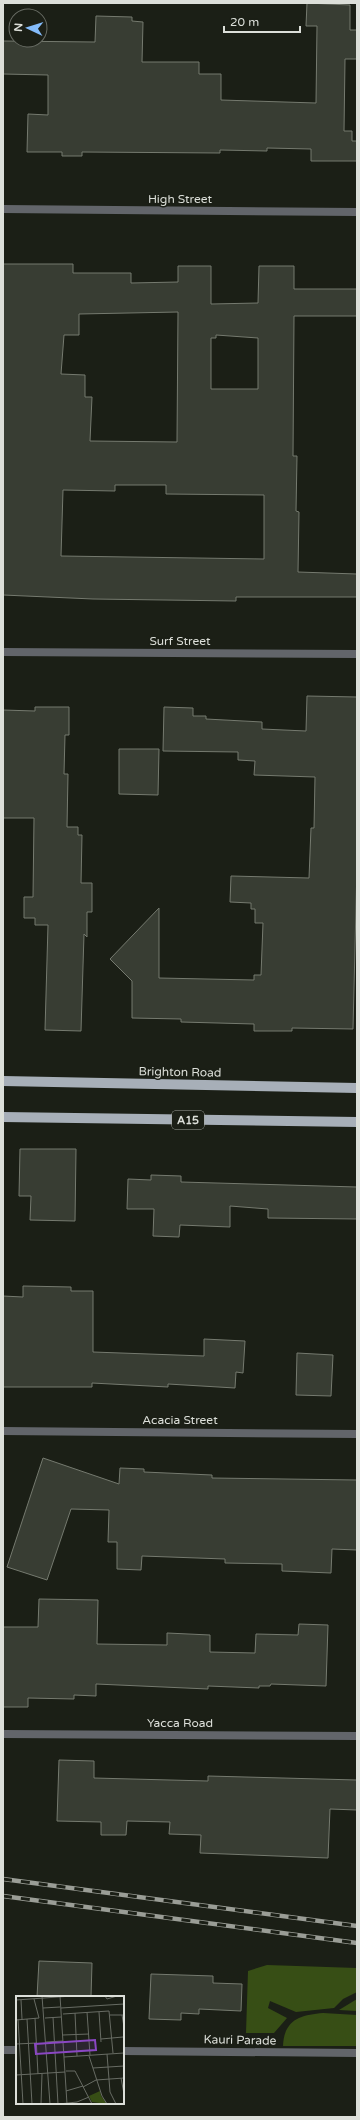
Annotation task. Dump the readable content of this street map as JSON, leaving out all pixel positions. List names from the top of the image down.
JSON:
{
  "streets": {
    "main road": ["Brighton Road", "A15"],
    "street": [
      "High Street",
      "Surf Street",
      "Acacia Street",
      "Yacca Road",
      "Kauri Parade"
    ]
  },
  "scale_bar": "20 m",
  "north": "left"
}
